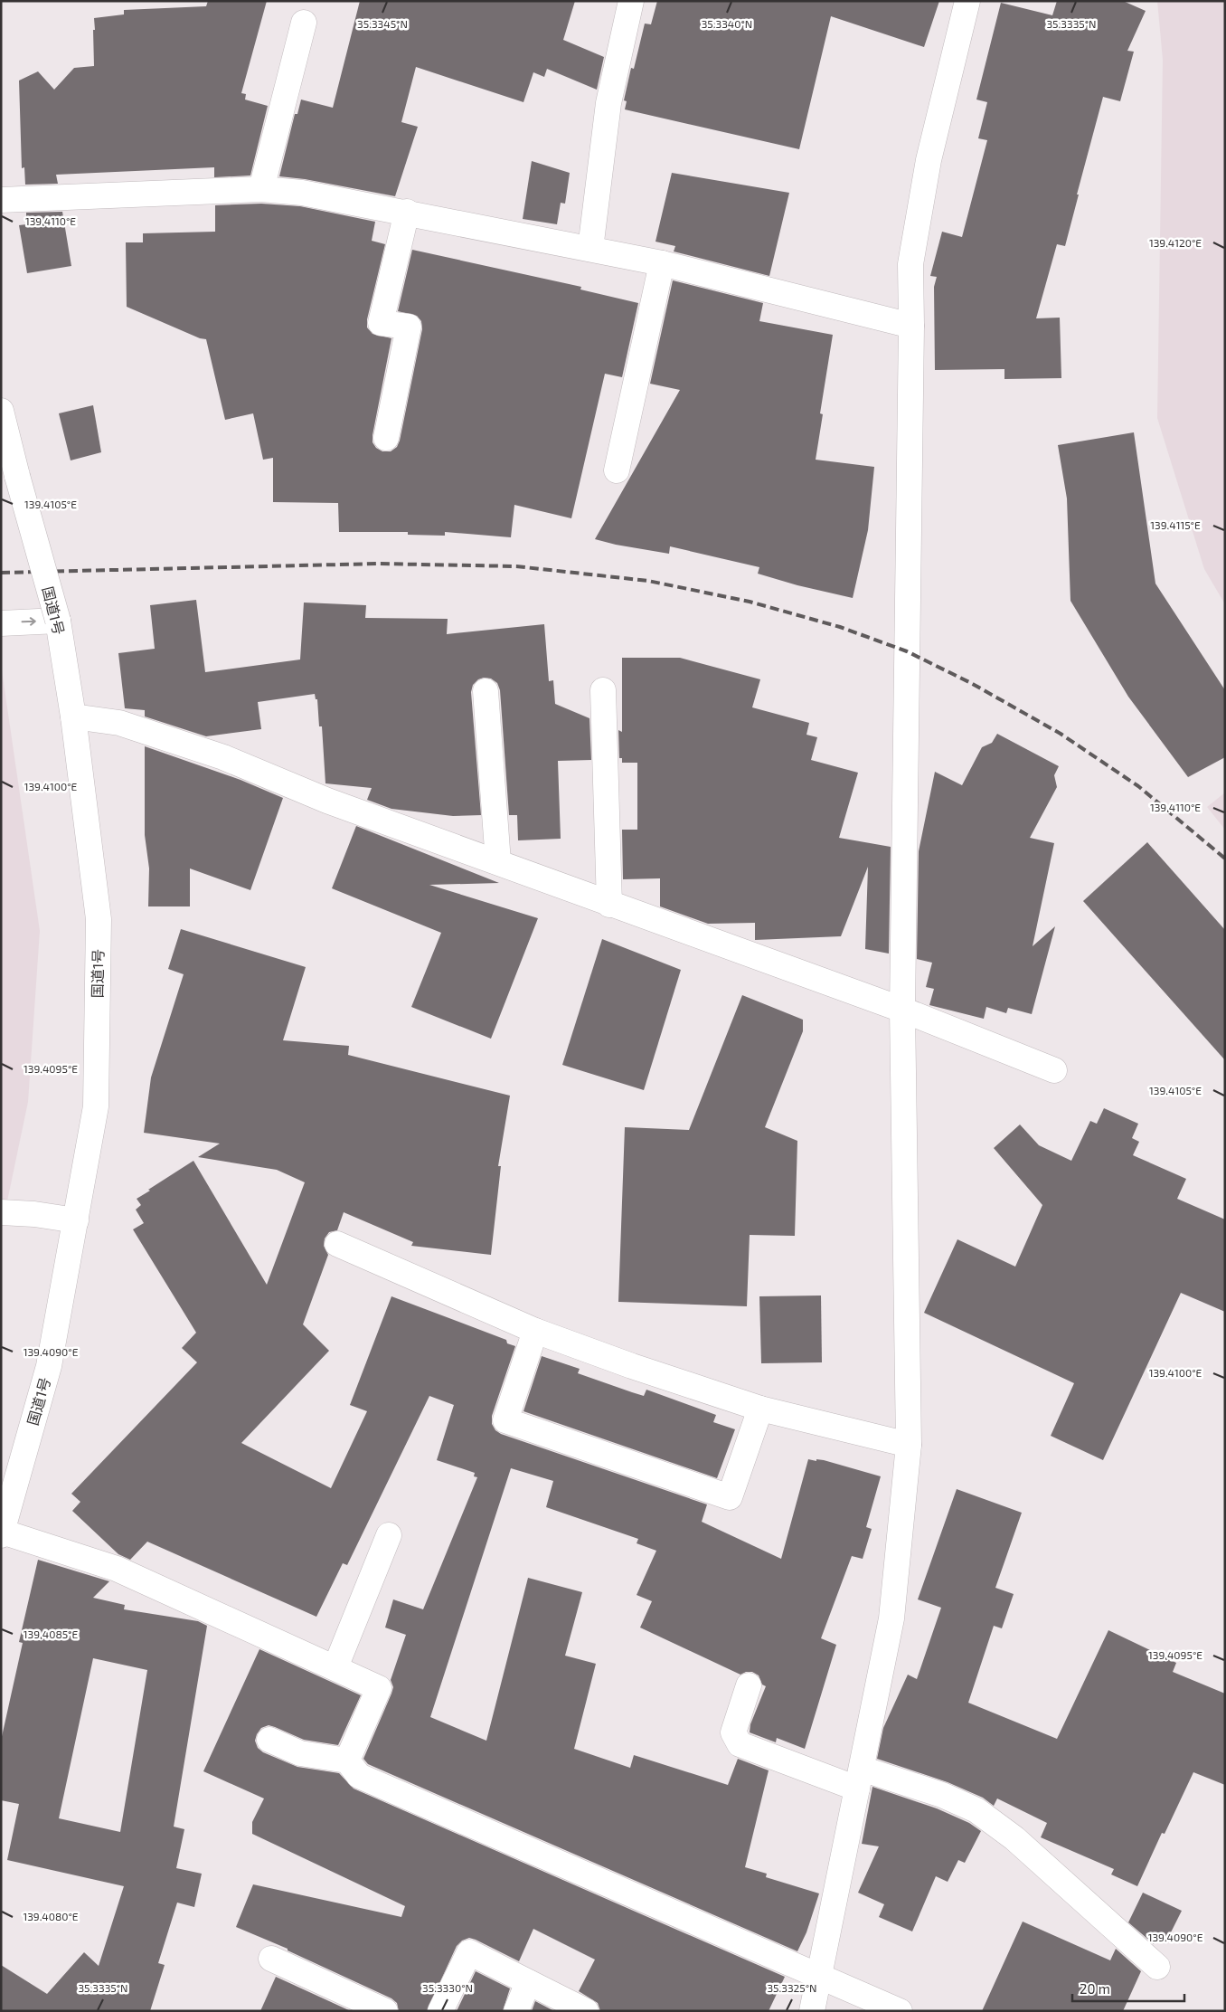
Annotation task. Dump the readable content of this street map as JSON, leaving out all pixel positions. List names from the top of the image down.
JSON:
{
  "streets": {
    "main road": ["国道1号"]
  },
  "scale_bar": "20 m",
  "coordinates": [
    "35.3345°N",
    "35.3340°N",
    "35.3335°N",
    "139.4110°E",
    "139.4120°E",
    "139.4105°E",
    "139.4115°E",
    "139.4100°E",
    "139.4095°E",
    "139.4090°E",
    "139.4085°E",
    "139.4080°E",
    "35.3330°N",
    "35.3325°N"
  ]
}
